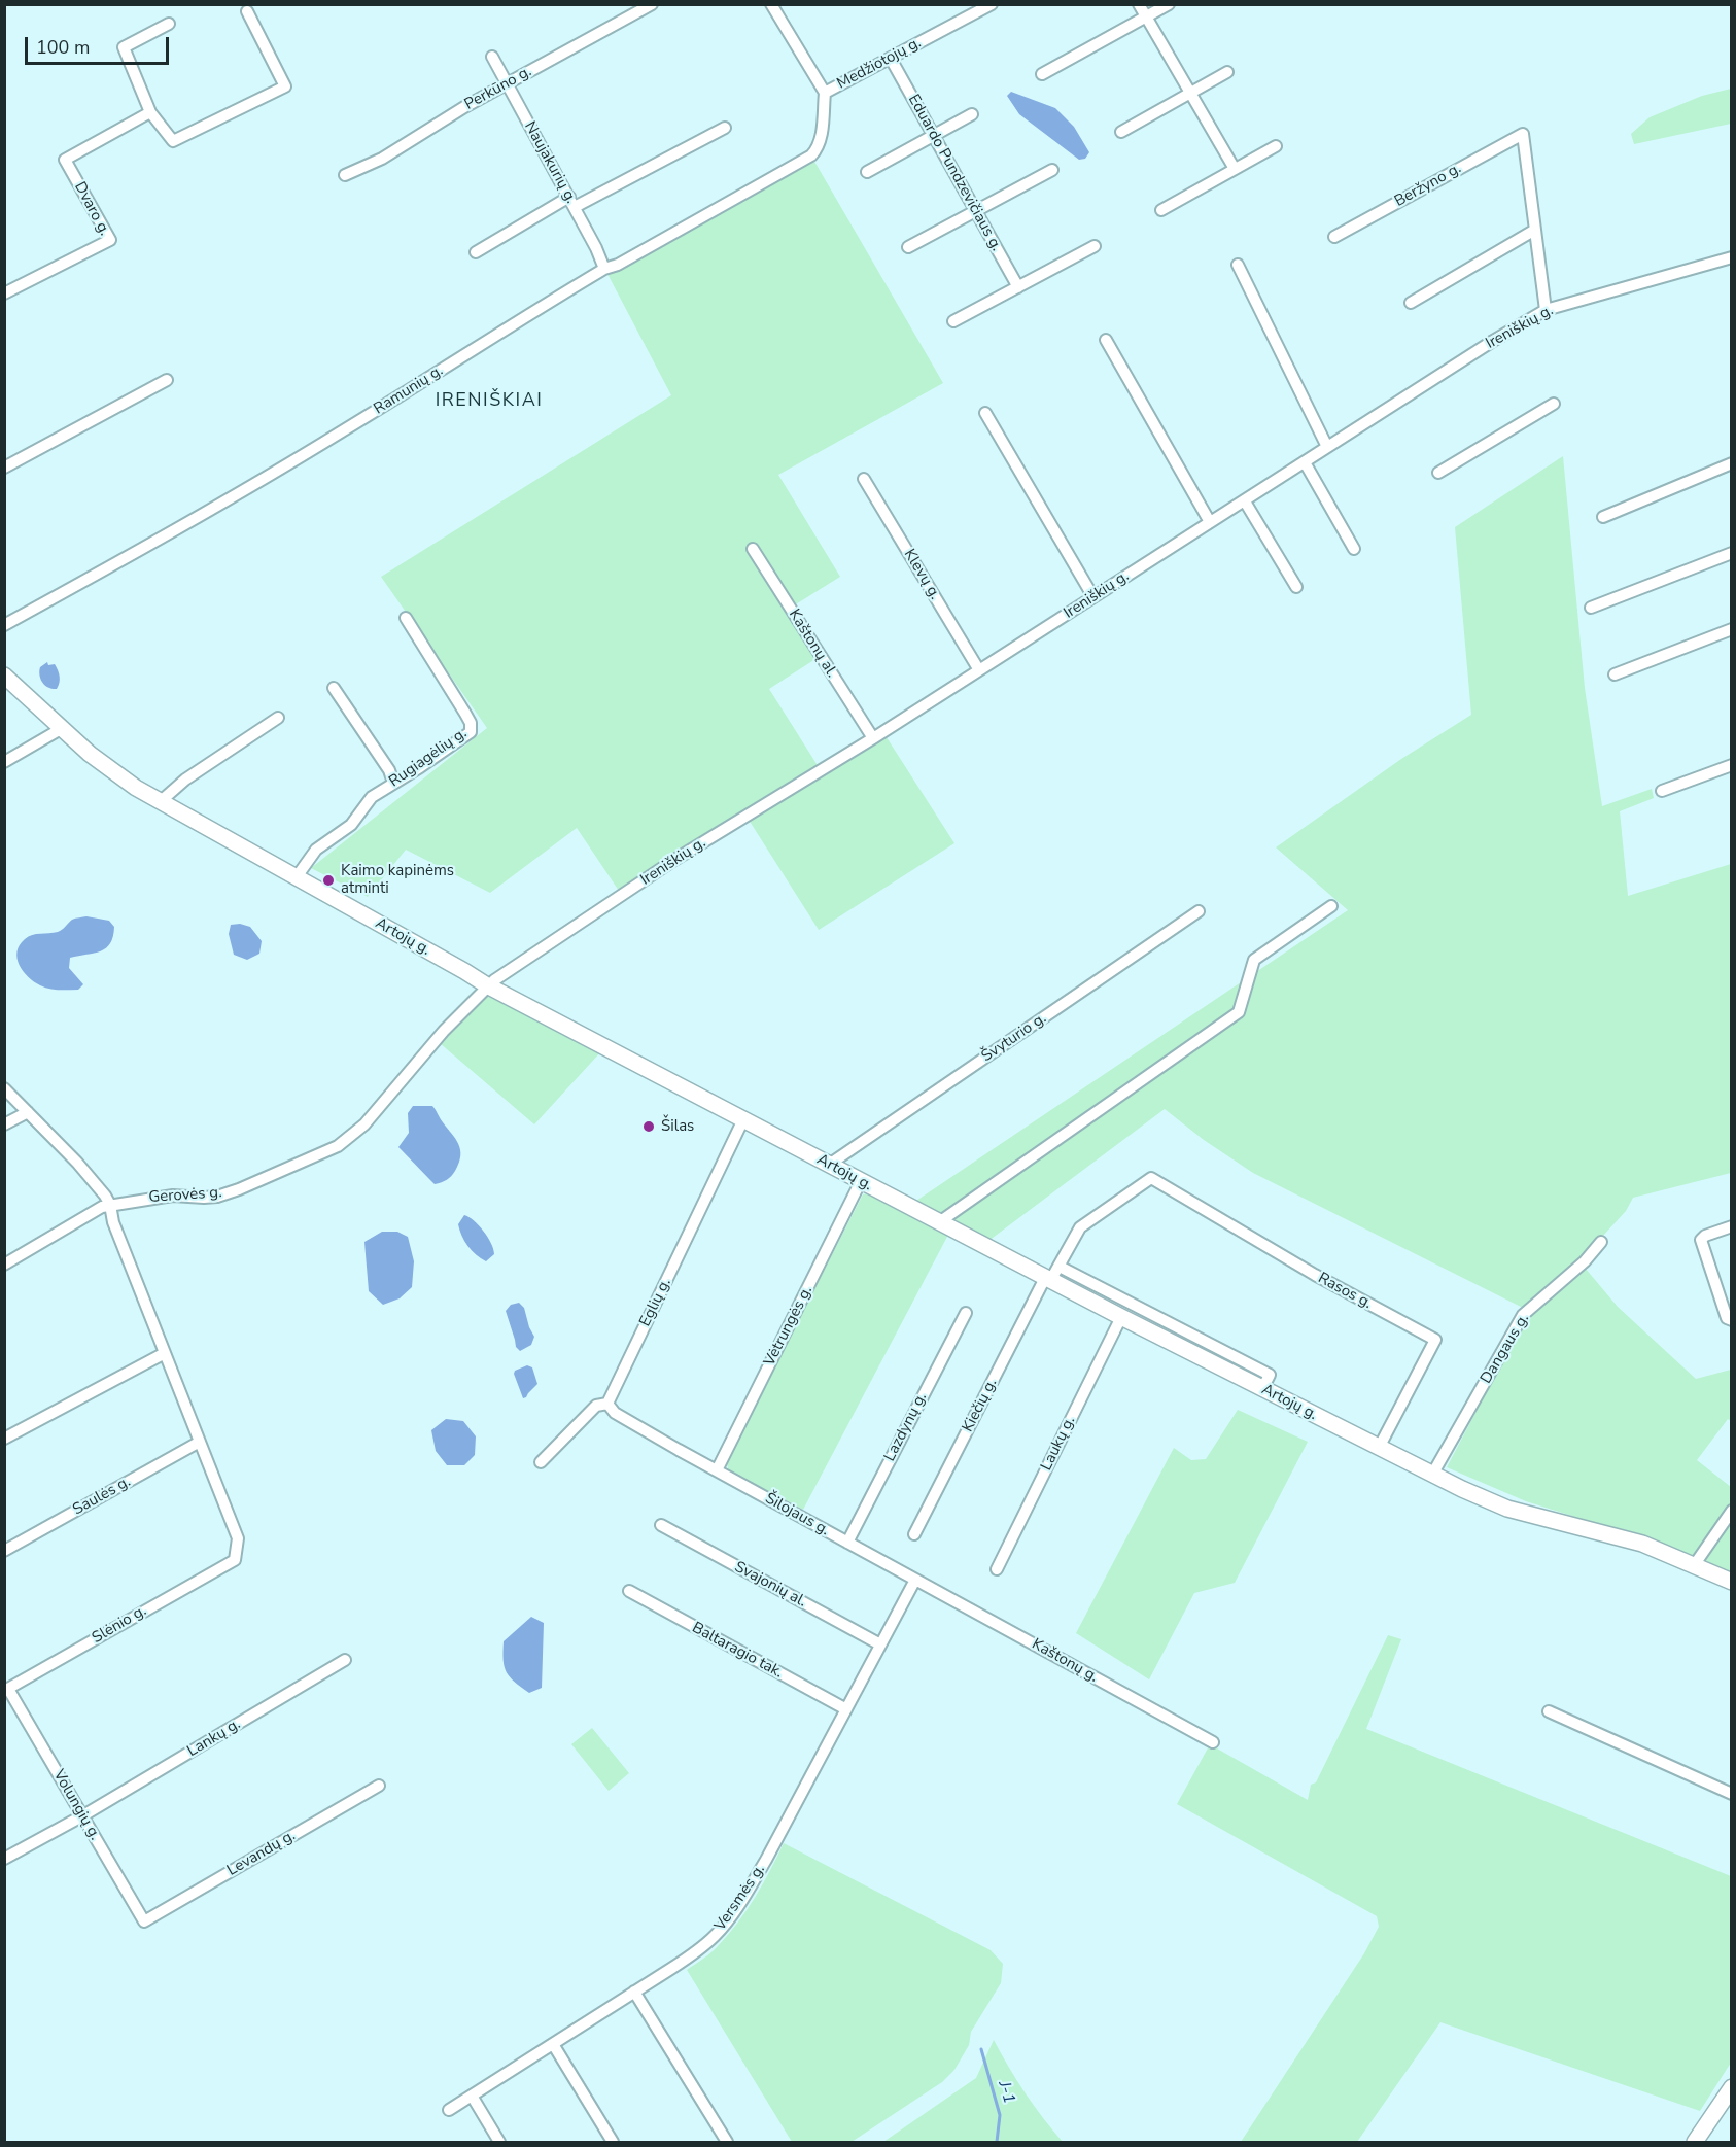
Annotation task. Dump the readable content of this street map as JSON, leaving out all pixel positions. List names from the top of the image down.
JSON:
{
  "streets": {
    "main road": ["Artojų g."],
    "street": [
      "Medžiotojų g.",
      "Perkūno g.",
      "Naujakurių g.",
      "Eduardo Pundzevičiaus g.",
      "Beržyno g.",
      "Dvaro g.",
      "Ireniškių g.",
      "Ramunių g.",
      "Klevų g.",
      "Kaštonų al.",
      "Rugiagėlių g.",
      "Švyturio g.",
      "Gerovės g.",
      "Rasos g.",
      "Eglių g.",
      "Vėtrungės g.",
      "Dangaus g.",
      "Kiečių g.",
      "Lazdynų g.",
      "Laukų g.",
      "Saulės g.",
      "Šilojaus g.",
      "Svajonių al.",
      "Slėnio g.",
      "Baltaragio tak.",
      "Kaštonų g.",
      "Lankų g.",
      "Volungių g.",
      "Levandų g.",
      "Versmės g."
    ]
  },
  "crossings": [
    ["Medžiotojų g.", "Eduardo Pundzevičiaus g."],
    ["Medžiotojų g.", "Ramunių g."],
    ["Perkūno g.", "Naujakurių g."],
    ["Naujakurių g.", "Ramunių g."],
    ["Ireniškių g.", "Klevų g."],
    ["Ireniškių g.", "Kaštonų al."],
    ["Ireniškių g.", "Artojų g."],
    ["Ireniškių g.", "Gerovės g."],
    ["Rugiagėlių g.", "Artojų g."],
    ["Artojų g.", "Švyturio g."],
    ["Artojų g.", "Gerovės g."],
    ["Artojų g.", "Rasos g."],
    ["Artojų g.", "Eglių g."],
    ["Artojų g.", "Vėtrungės g."],
    ["Artojų g.", "Dangaus g."],
    ["Artojų g.", "Kiečių g."],
    ["Artojų g.", "Laukų g."],
    ["Rasos g.", "Kiečių g."],
    ["Eglių g.", "Šilojaus g."],
    ["Vėtrungės g.", "Šilojaus g."],
    ["Lazdynų g.", "Šilojaus g."],
    ["Saulės g.", "Slėnio g."],
    ["Šilojaus g.", "Kaštonų g."],
    ["Šilojaus g.", "Versmės g."],
    ["Svajonių al.", "Versmės g."],
    ["Slėnio g.", "Volungių g."],
    ["Baltaragio tak.", "Versmės g."],
    ["Kaštonų g.", "Versmės g."],
    ["Lankų g.", "Volungių g."],
    ["Volungių g.", "Levandų g."]
  ],
  "districts": ["IRENIŠKIAI"],
  "water": ["J-1"],
  "places": ["Kaimo kapinėms atminti", "Šilas"],
  "scale_bar": "100 m"
}
